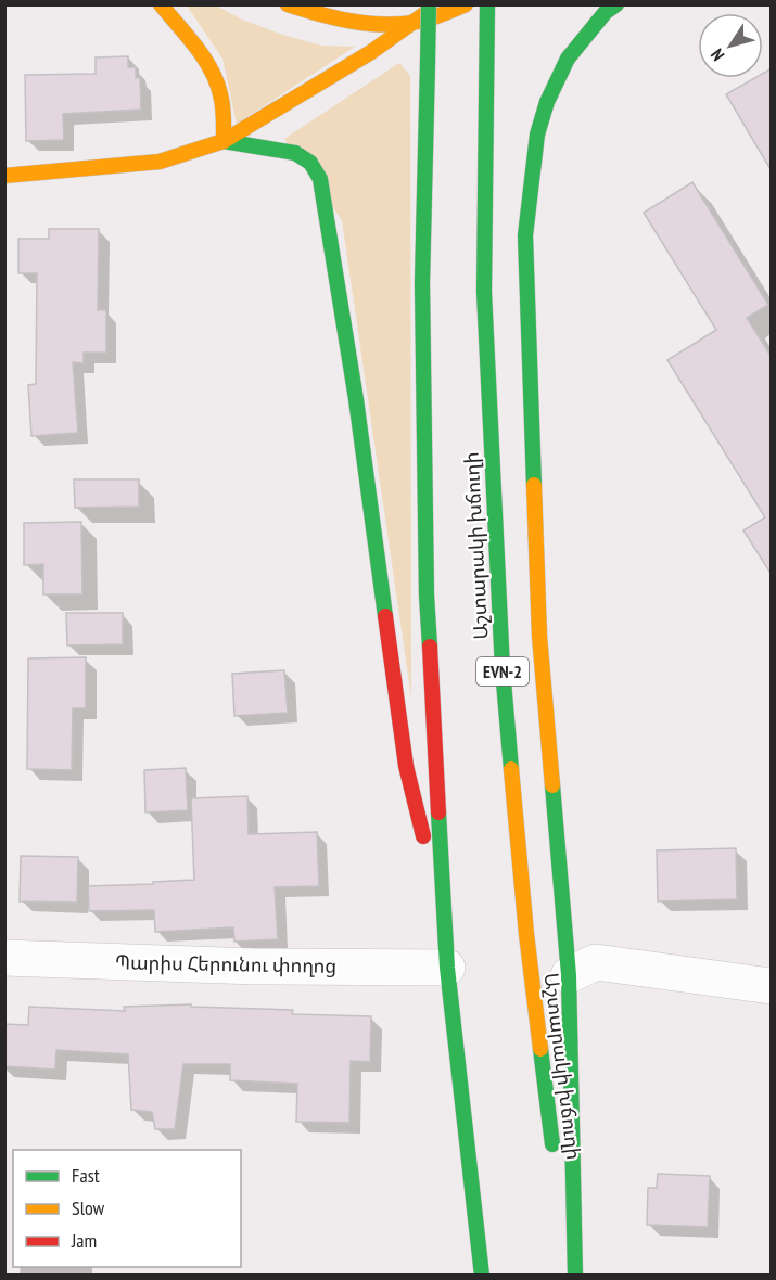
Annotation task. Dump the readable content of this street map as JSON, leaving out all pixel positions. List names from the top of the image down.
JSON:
{
  "streets": {
    "main road": ["Աշտարակի խճուղի", "EVN-2"],
    "street": ["Պարիս Հերունու փողոց"]
  },
  "legend": ["Fast", "Slow", "Jam"],
  "north": "bottom left"
}
